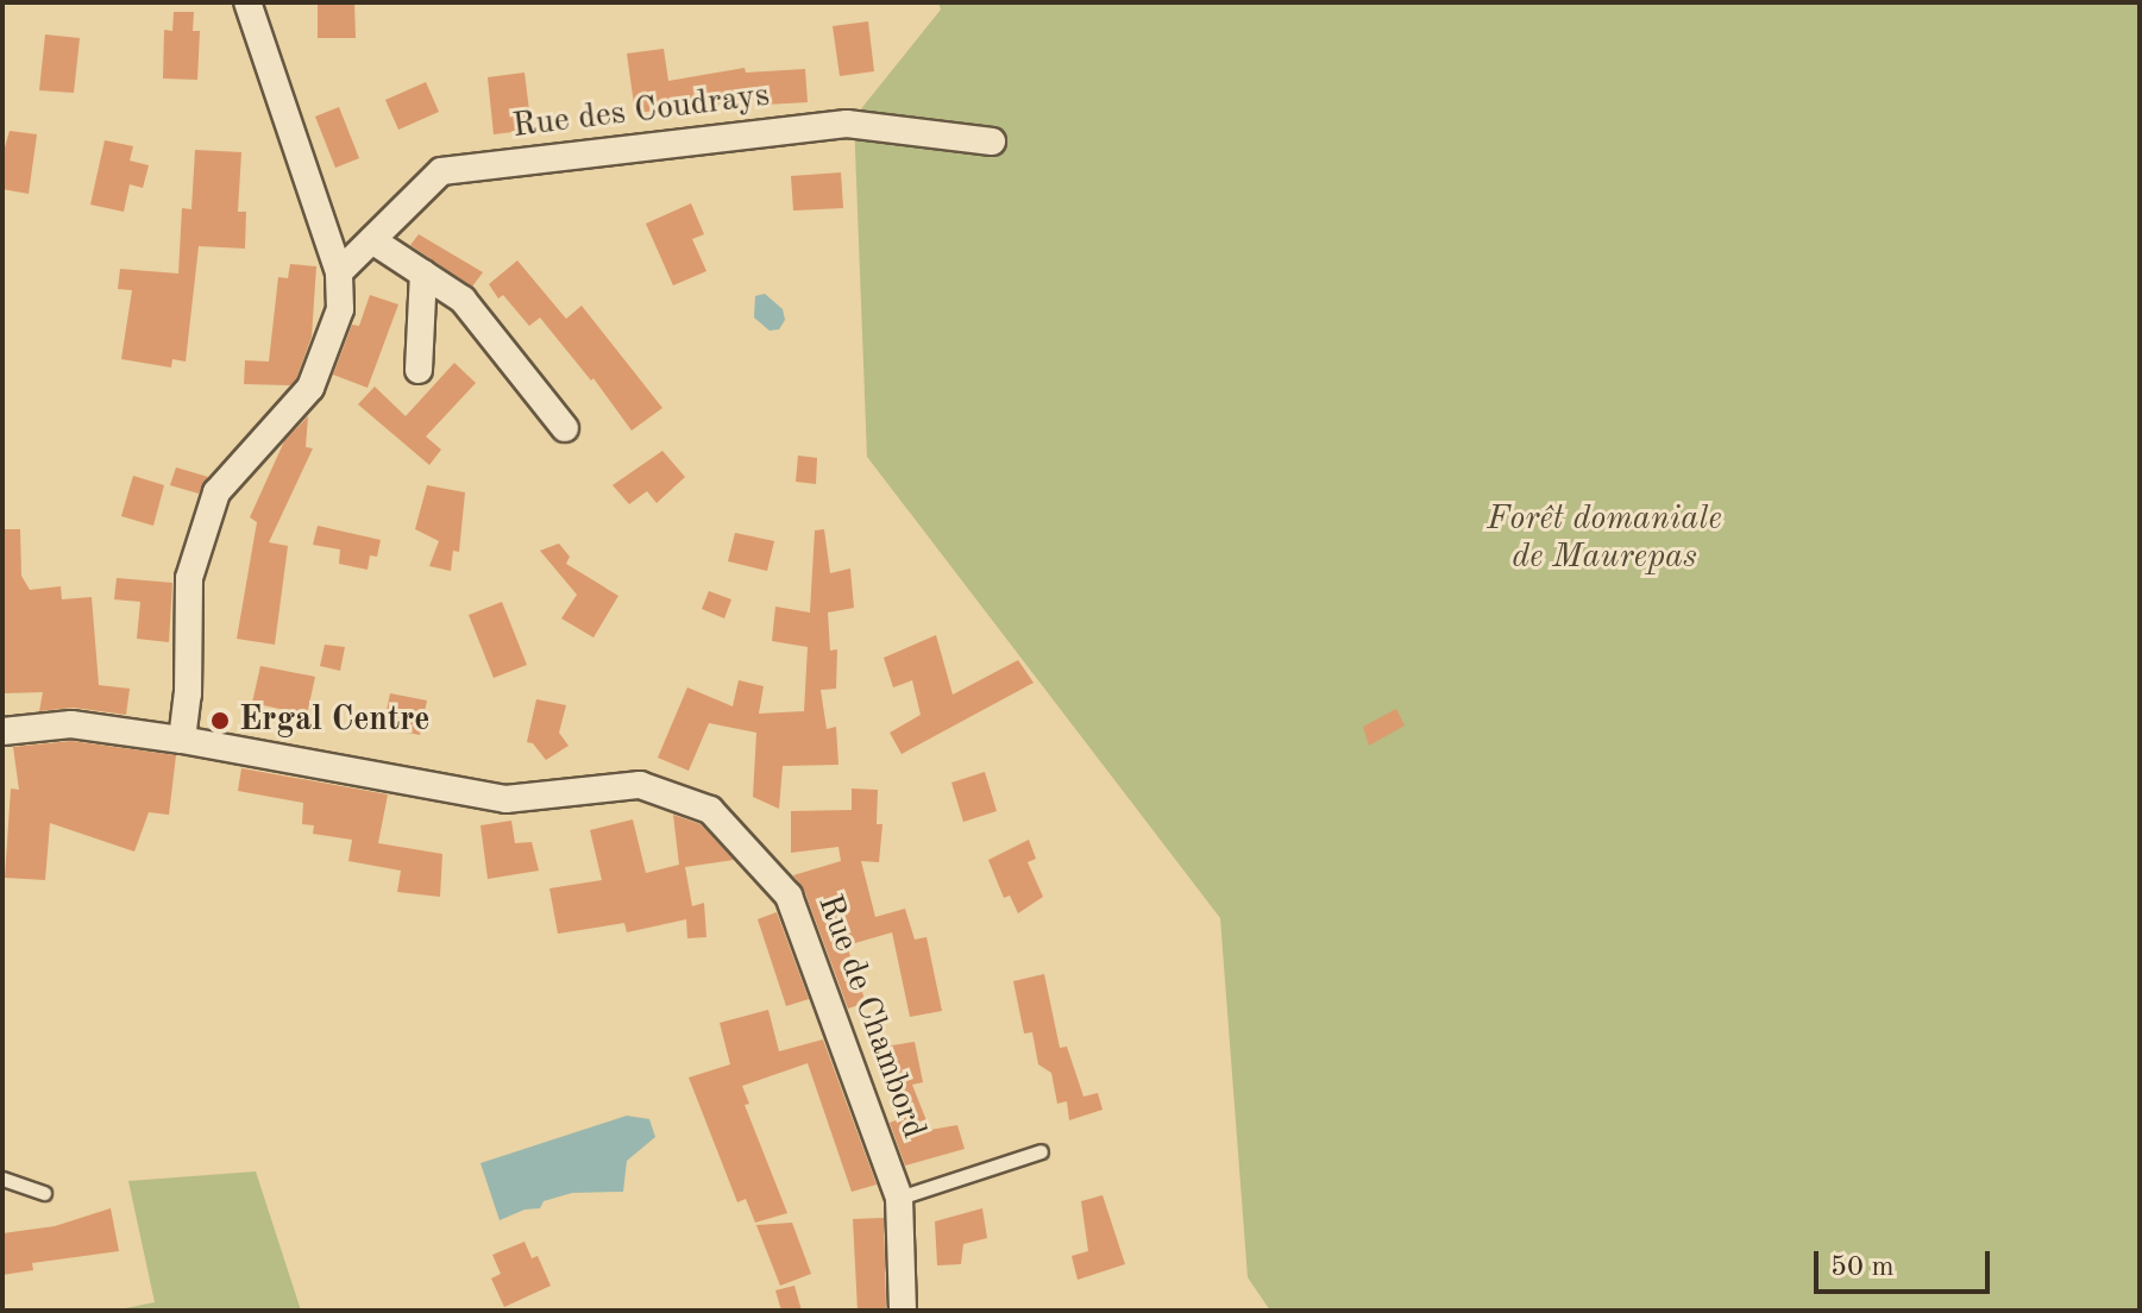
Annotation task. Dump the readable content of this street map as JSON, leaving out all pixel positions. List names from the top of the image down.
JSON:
{
  "streets": {
    "street": ["Rue des Coudrays", "Rue de Chambord"]
  },
  "parks": ["Forêt domaniale de Maurepas"],
  "places": ["Ergal Centre"],
  "scale_bar": "50 m"
}
